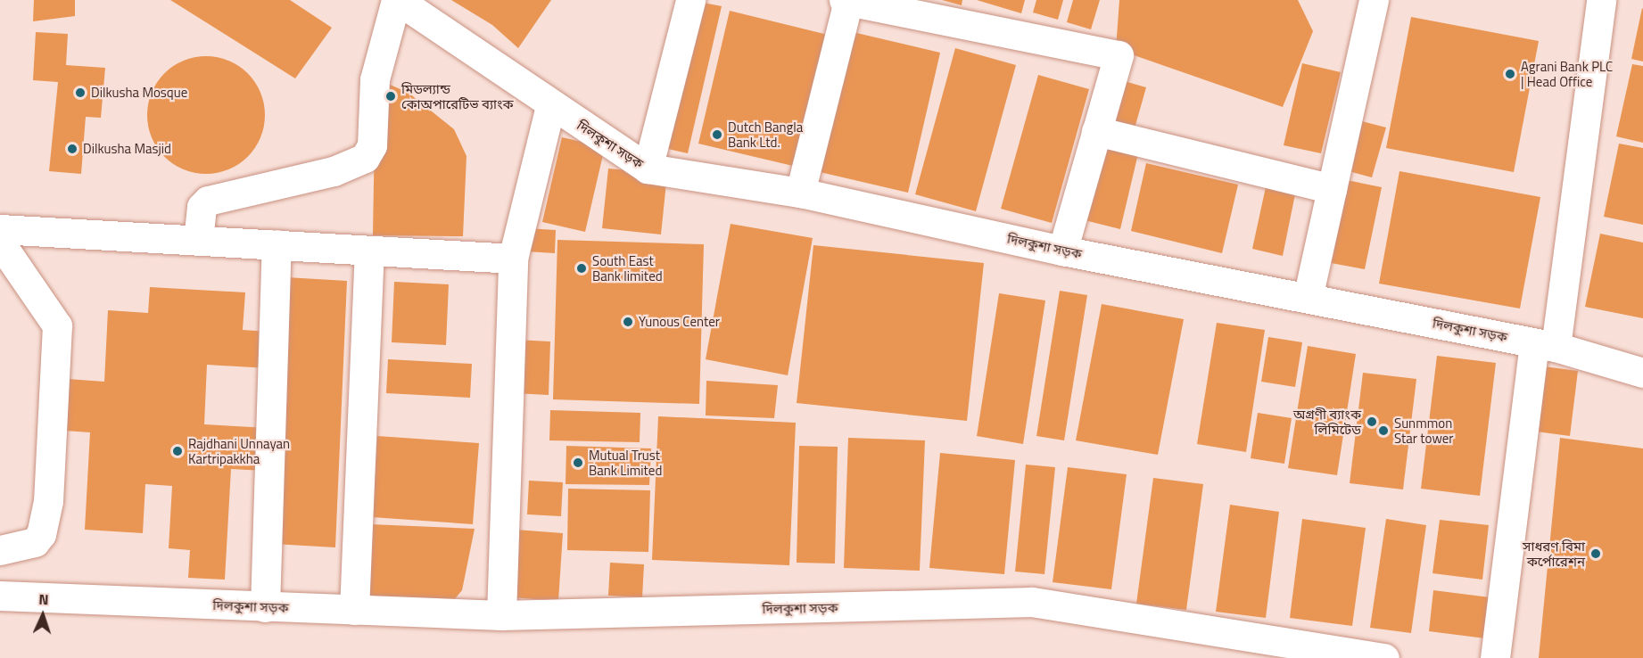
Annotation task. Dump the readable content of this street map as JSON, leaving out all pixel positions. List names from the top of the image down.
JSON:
{
  "streets": {
    "street": ["দিলকুশা সড়ক"]
  },
  "places": [
    "Agrani Bank PLC | Head Office",
    "Dilkusha Mosque",
    "মিডল্যান্ড কোঅপারেটিভ ব্যাংক",
    "Dutch Bangla Bank Ltd.",
    "Dilkusha Masjid",
    "South East Bank limited",
    "Yunous Center",
    "অগ্রণী ব্যাংক লিমিটেড",
    "Sunmmon Star tower",
    "Rajdhani Unnayan Kartripakkha",
    "Mutual Trust Bank Limited",
    "সাধরণ বিমা কর্পোরেশন"
  ],
  "north": "top"
}
